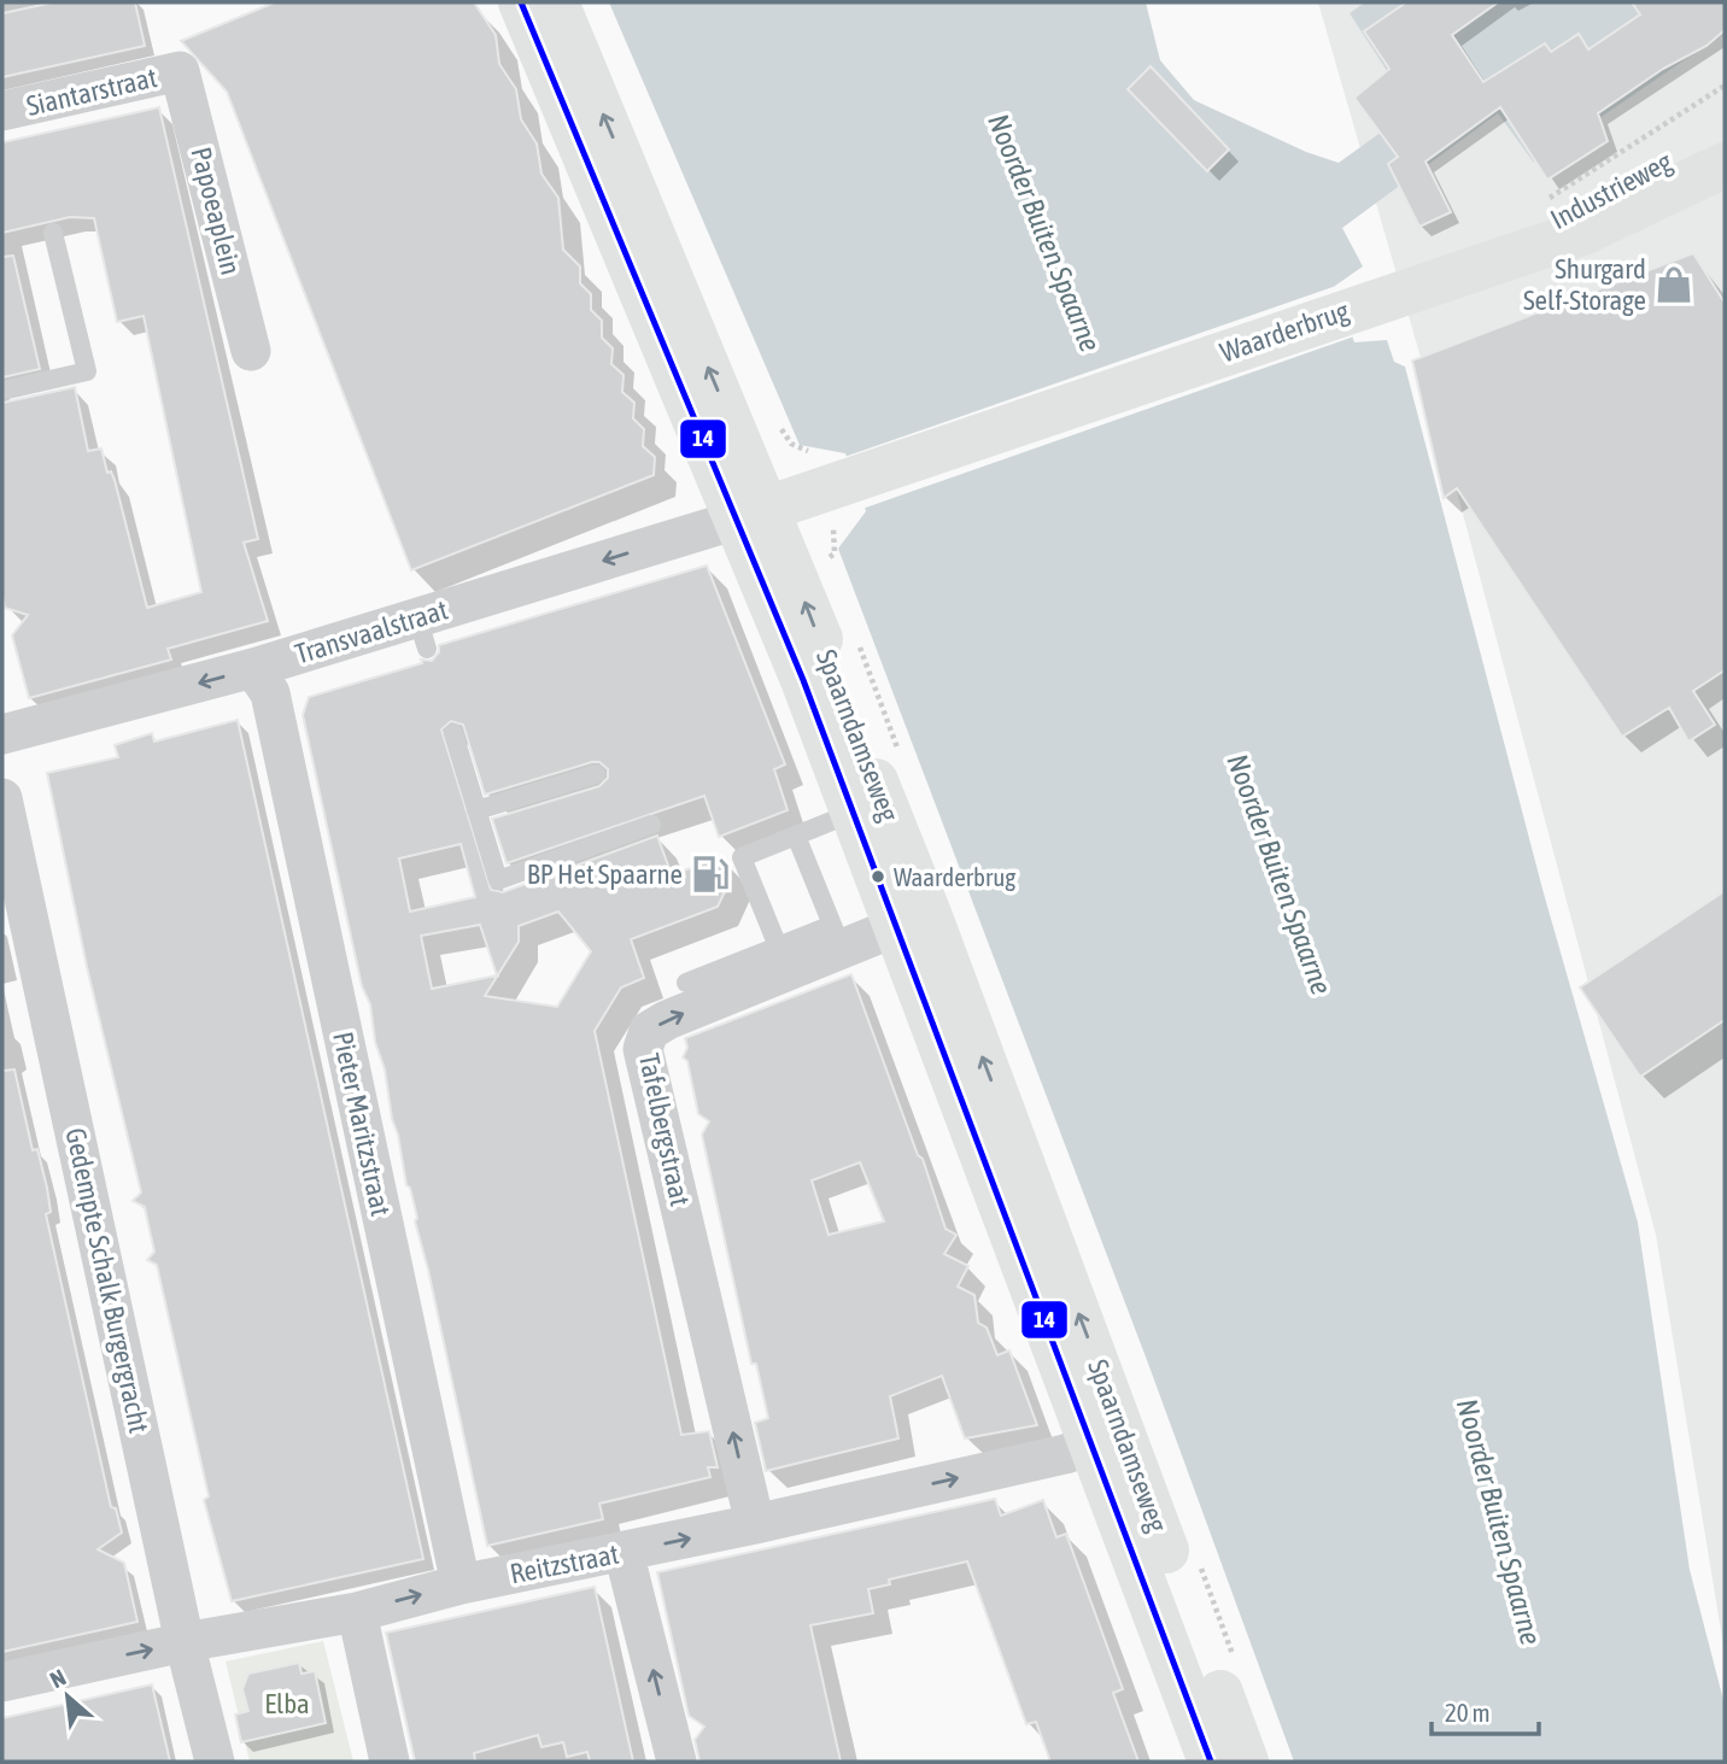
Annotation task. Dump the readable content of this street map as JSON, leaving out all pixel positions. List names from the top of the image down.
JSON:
{
  "streets": {
    "main road": ["Industrieweg", "Waarderbrug", "Spaarndamseweg"],
    "street": [
      "Siantarstraat",
      "Papoeaplein",
      "Transvaalstraat",
      "Pieter Maritzstraat",
      "Tafelbergstraat",
      "Gedempte Schalk Burgergracht",
      "Reitzstraat"
    ]
  },
  "crossings": [
    ["Siantarstraat", "Papoeaplein"],
    ["Industrieweg", "Waarderbrug"],
    ["Waarderbrug", "Transvaalstraat"],
    ["Waarderbrug", "Spaarndamseweg"],
    ["Transvaalstraat", "Spaarndamseweg"],
    ["Transvaalstraat", "Pieter Maritzstraat"],
    ["Spaarndamseweg", "Tafelbergstraat"],
    ["Spaarndamseweg", "Reitzstraat"],
    ["Pieter Maritzstraat", "Reitzstraat"],
    ["Tafelbergstraat", "Reitzstraat"],
    ["Gedempte Schalk Burgergracht", "Reitzstraat"]
  ],
  "one_way": ["Transvaalstraat", "Tafelbergstraat", "Reitzstraat"],
  "water": ["Noorder Buiten Spaarne"],
  "parks": ["Elba"],
  "places": {
    "shop": ["Shurgard Self-Storage"],
    "fuel station": ["BP Het Spaarne"],
    "other": ["Waarderbrug"]
  },
  "lines": ["transit line 14"],
  "scale_bar": "20 m",
  "north": "top left"
}
